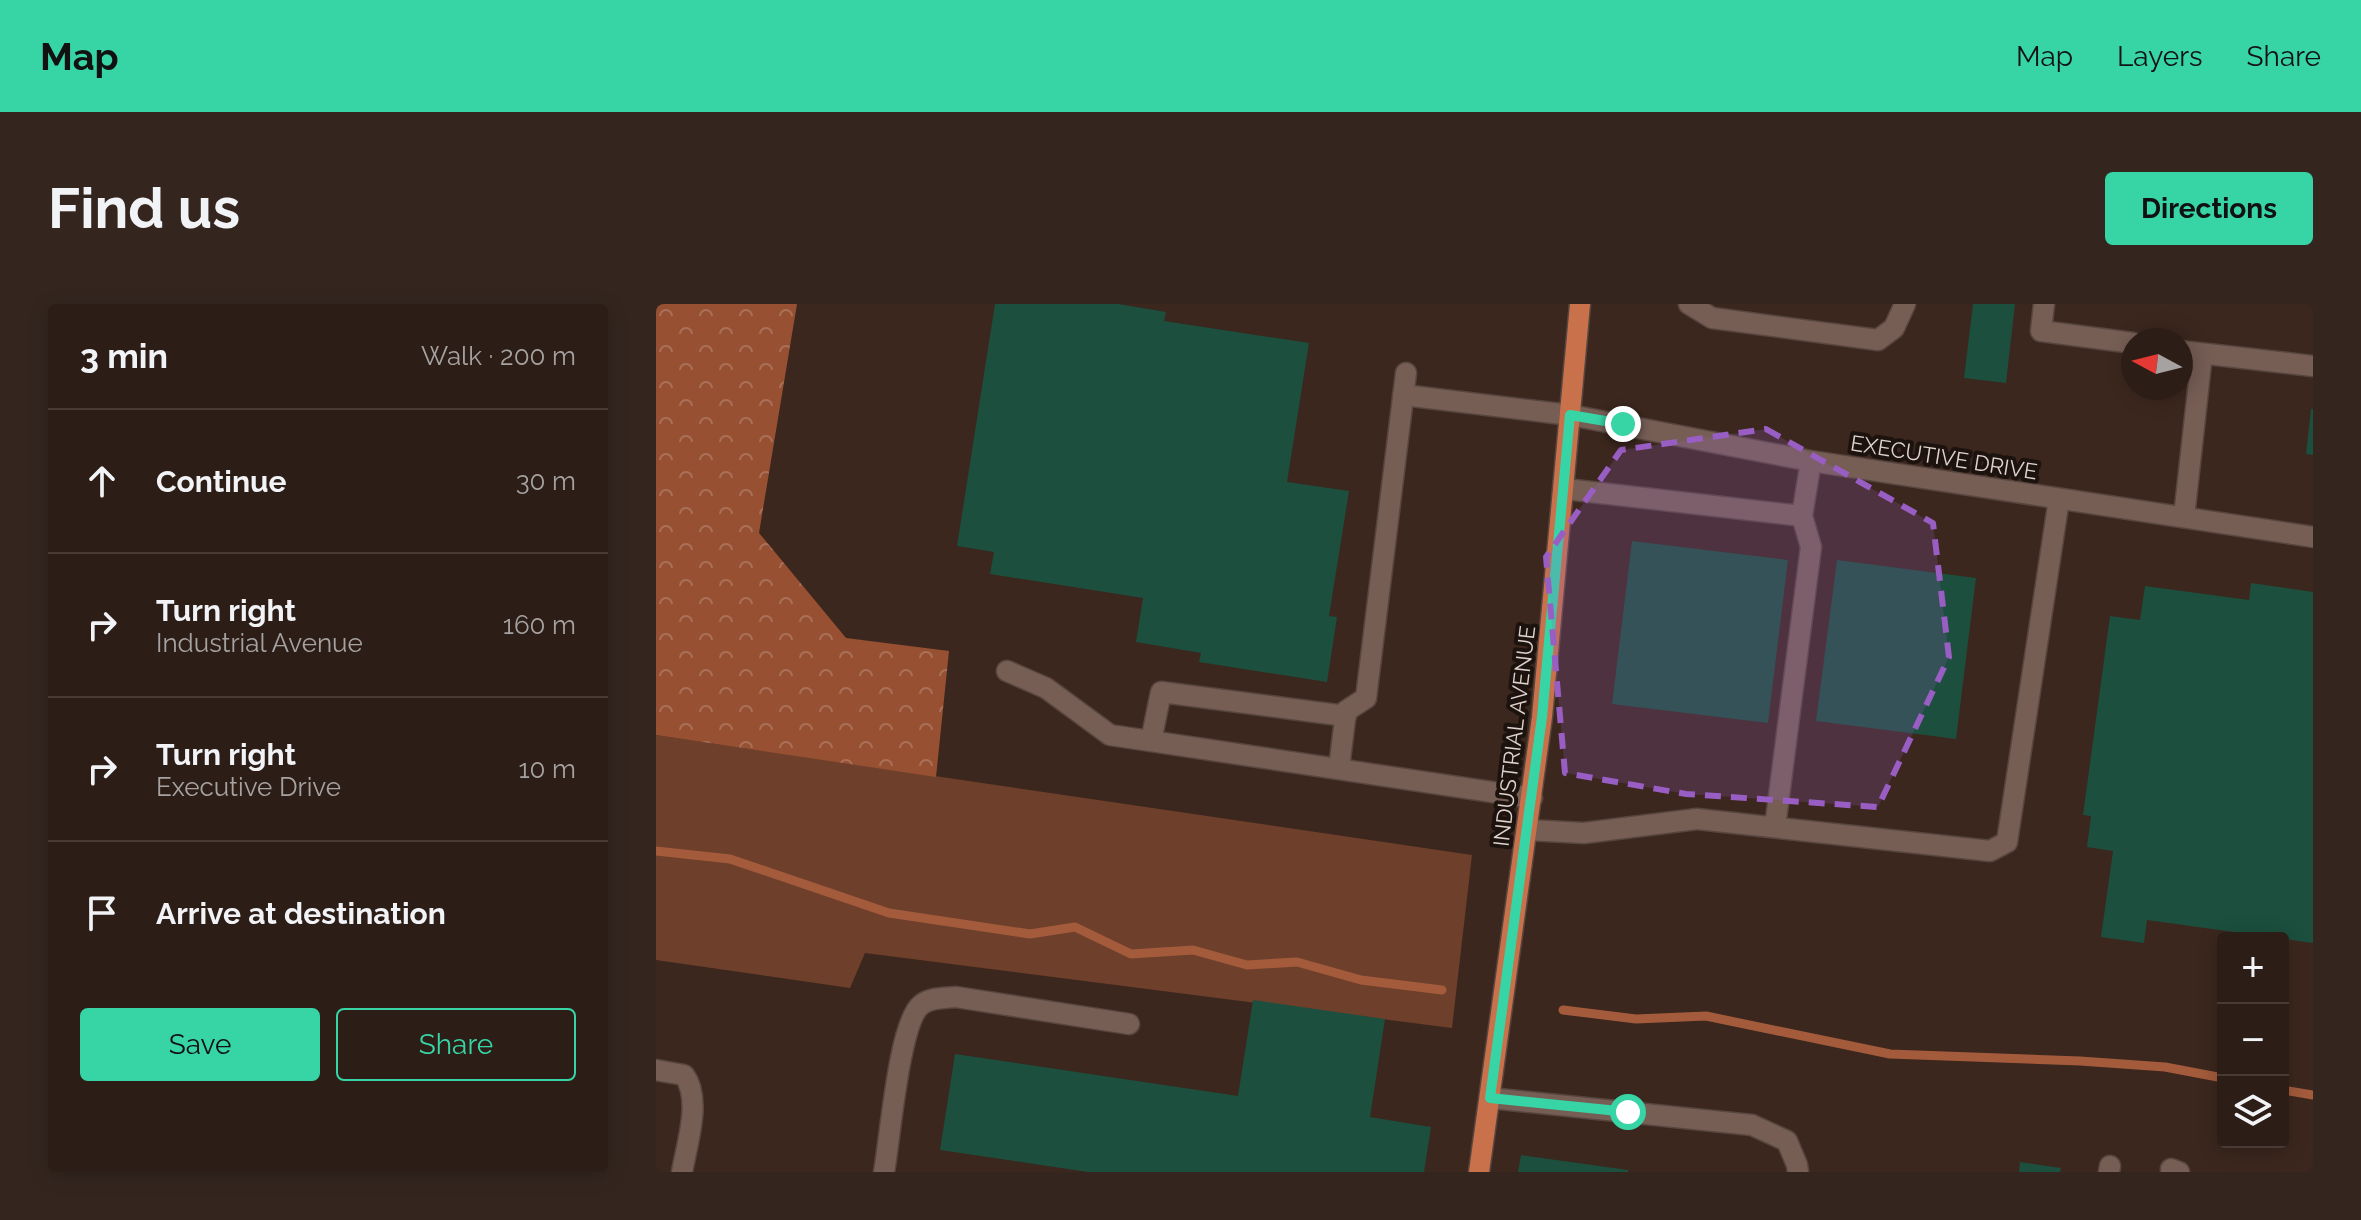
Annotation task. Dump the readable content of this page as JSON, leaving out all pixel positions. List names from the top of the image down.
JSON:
{
  "streets": {
    "main road": ["INDUSTRIAL AVENUE"],
    "street": ["EXECUTIVE DRIVE"]
  },
  "crossings": [
    ["EXECUTIVE DRIVE", "INDUSTRIAL AVENUE"]
  ],
  "north": "left",
  "page": {
    "header": "Map",
    "nav": ["Map", "Layers", "Share"],
    "buttons": [
      "Directions",
      ["Save", "Share"]
    ],
    "title": "Find us",
    "heading": ["3 min", "Walk · 200 m"],
    "list": [
      ["Continue", "30 m"],
      ["Turn right", "Industrial Avenue", "160 m"],
      ["Turn right", "Executive Drive", "10 m"],
      "Arrive at destination"
    ],
    "map_buttons": ["+", "−"]
  }
}
